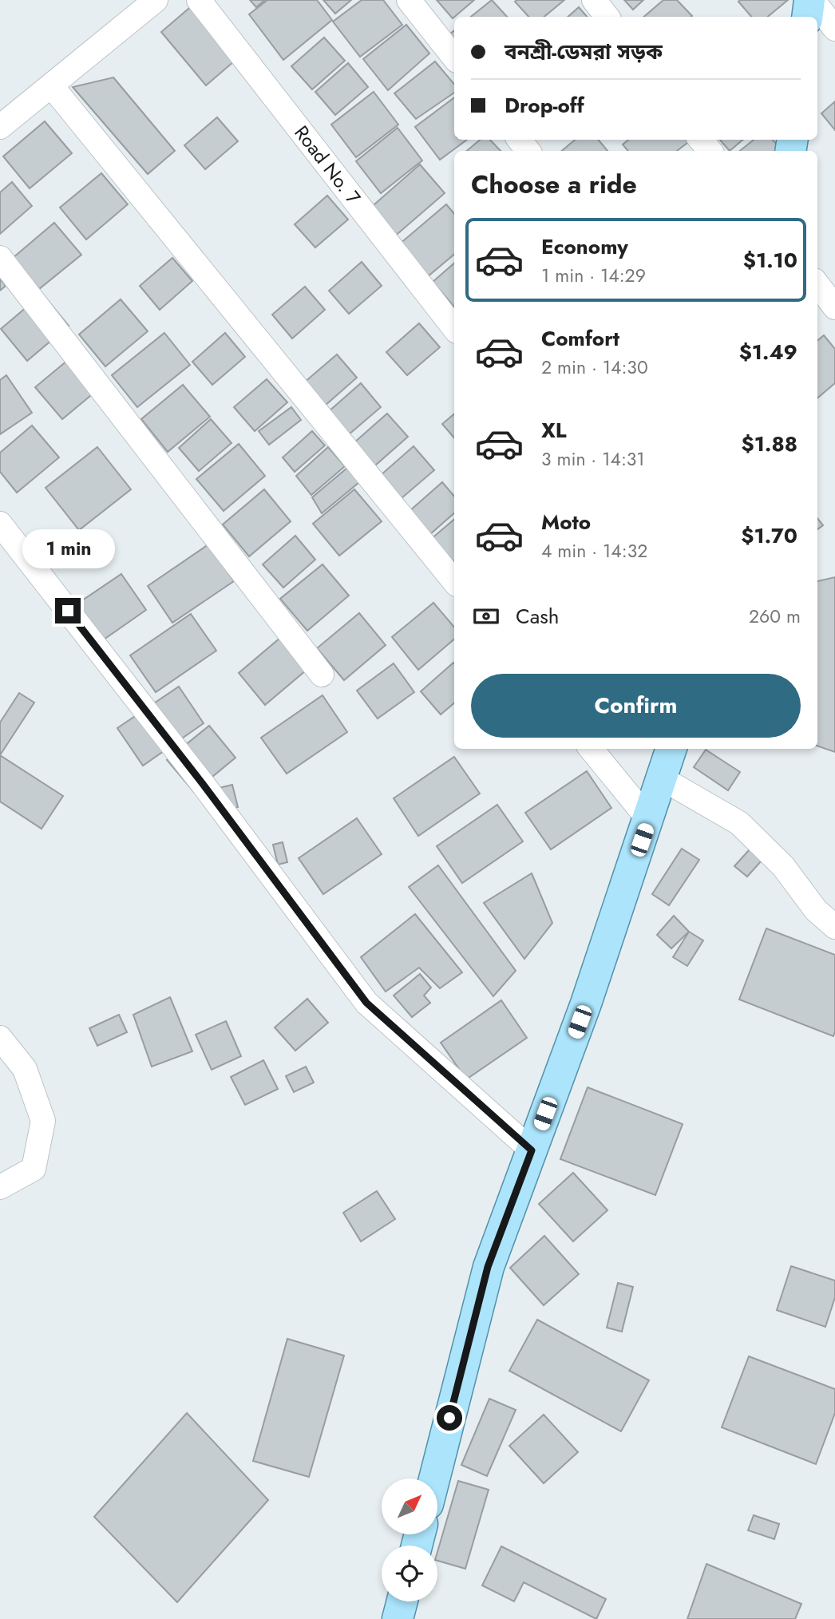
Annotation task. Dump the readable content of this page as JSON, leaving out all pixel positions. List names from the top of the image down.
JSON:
{
  "streets": {
    "street": ["Road No. 7"]
  },
  "north": "top right",
  "page": {
    "banner": ["বনশ্রী-ডেমরা সড়ক", "Drop-off"],
    "heading": "Choose a ride",
    "list": [
      {
        "name": "Economy",
        "note": "1 min · 14:29",
        "value": "$1.10"
      },
      {
        "name": "Comfort",
        "note": "2 min · 14:30",
        "value": "$1.49"
      },
      {
        "name": "XL",
        "note": "3 min · 14:31",
        "value": "$1.88"
      },
      {
        "name": "Moto",
        "note": "4 min · 14:32",
        "value": "$1.70"
      }
    ],
    "bubble": "1 min",
    "pay": ["Cash", "260 m"],
    "buttons": "Confirm"
  }
}
